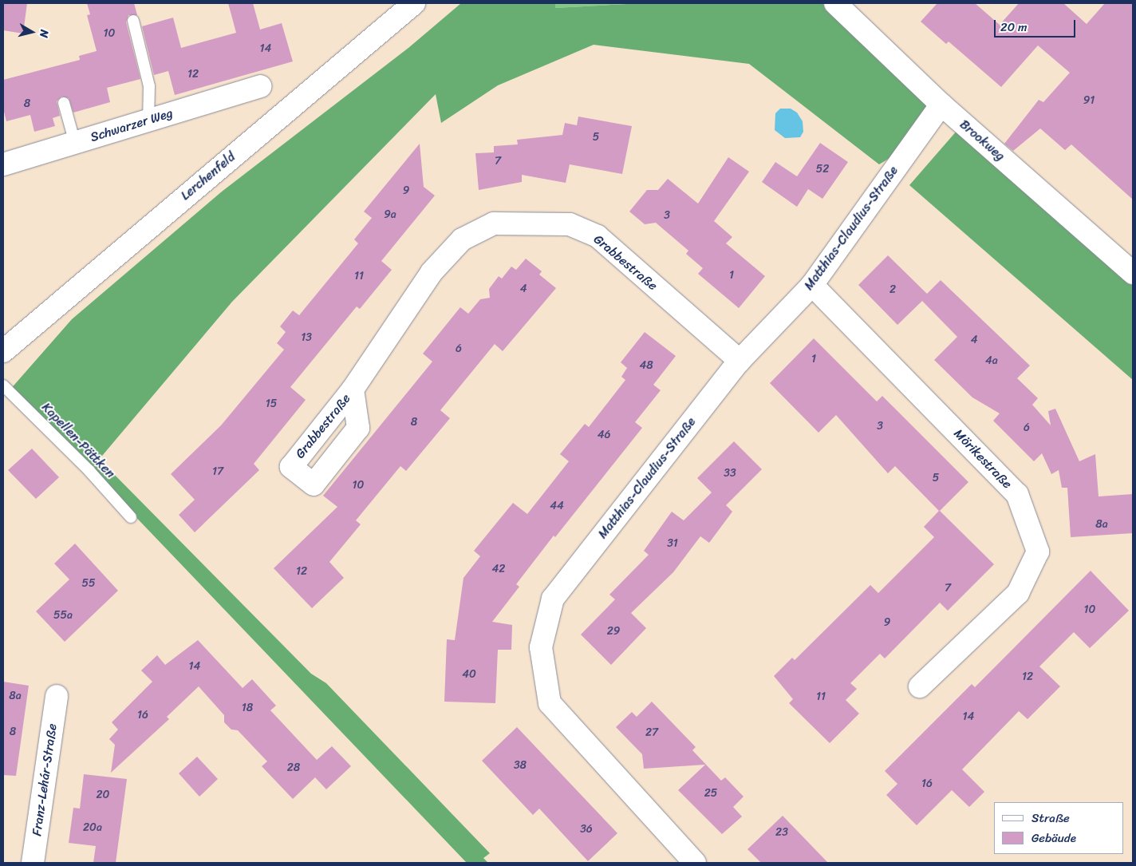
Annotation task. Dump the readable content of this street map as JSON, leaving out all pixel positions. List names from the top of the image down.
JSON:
{
  "streets": {
    "street": [
      "Schwarzer Weg",
      "Brookweg",
      "Lerchenfeld",
      "Matthias-Claudius-Straße",
      "Grabbestraße",
      "Mörikestraße",
      "Franz-Lehár-Straße"
    ],
    "lane": ["Kapellen-Pättken"]
  },
  "crossings": [
    ["Brookweg", "Matthias-Claudius-Straße"],
    ["Matthias-Claudius-Straße", "Grabbestraße"],
    ["Matthias-Claudius-Straße", "Mörikestraße"]
  ],
  "house_numbers": [
    "10",
    "14",
    "12",
    "91",
    "8",
    "5",
    "7",
    "52",
    "9",
    "9a",
    "3",
    "1",
    "11",
    "4",
    "2",
    "13",
    "4",
    "6",
    "1",
    "4a",
    "48",
    "15",
    "8",
    "3",
    "6",
    "46",
    "17",
    "33",
    "5",
    "10",
    "44",
    "8a",
    "31",
    "42",
    "12",
    "55",
    "7",
    "10",
    "55a",
    "9",
    "29",
    "14",
    "40",
    "12",
    "8a",
    "11",
    "18",
    "16",
    "14",
    "8",
    "27",
    "38",
    "28",
    "16",
    "25",
    "20",
    "20a",
    "36",
    "23"
  ],
  "legend": ["Straße", "Gebäude"],
  "scale_bar": "20 m",
  "north": "right"
}
